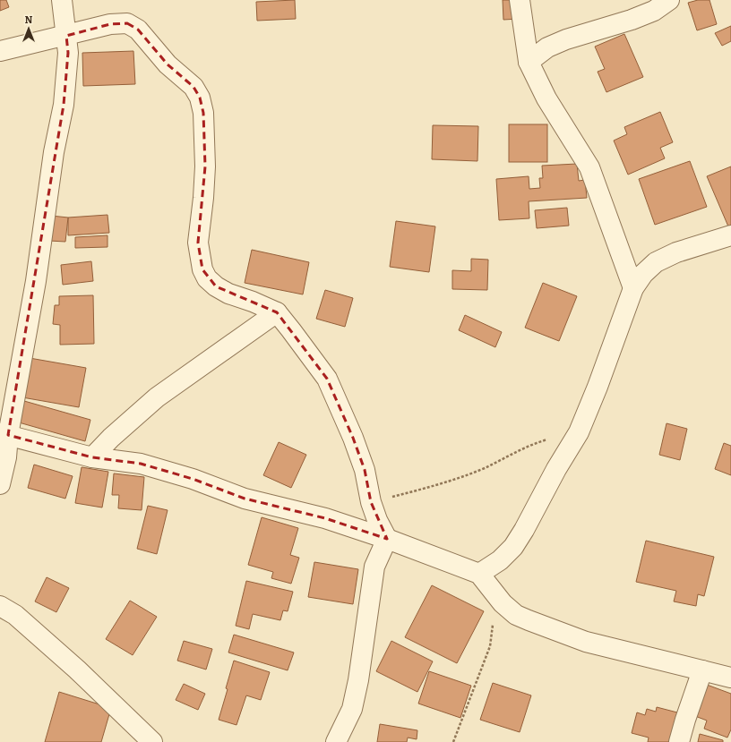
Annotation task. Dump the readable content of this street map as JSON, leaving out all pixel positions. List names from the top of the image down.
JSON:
{
  "north": "top"
}
